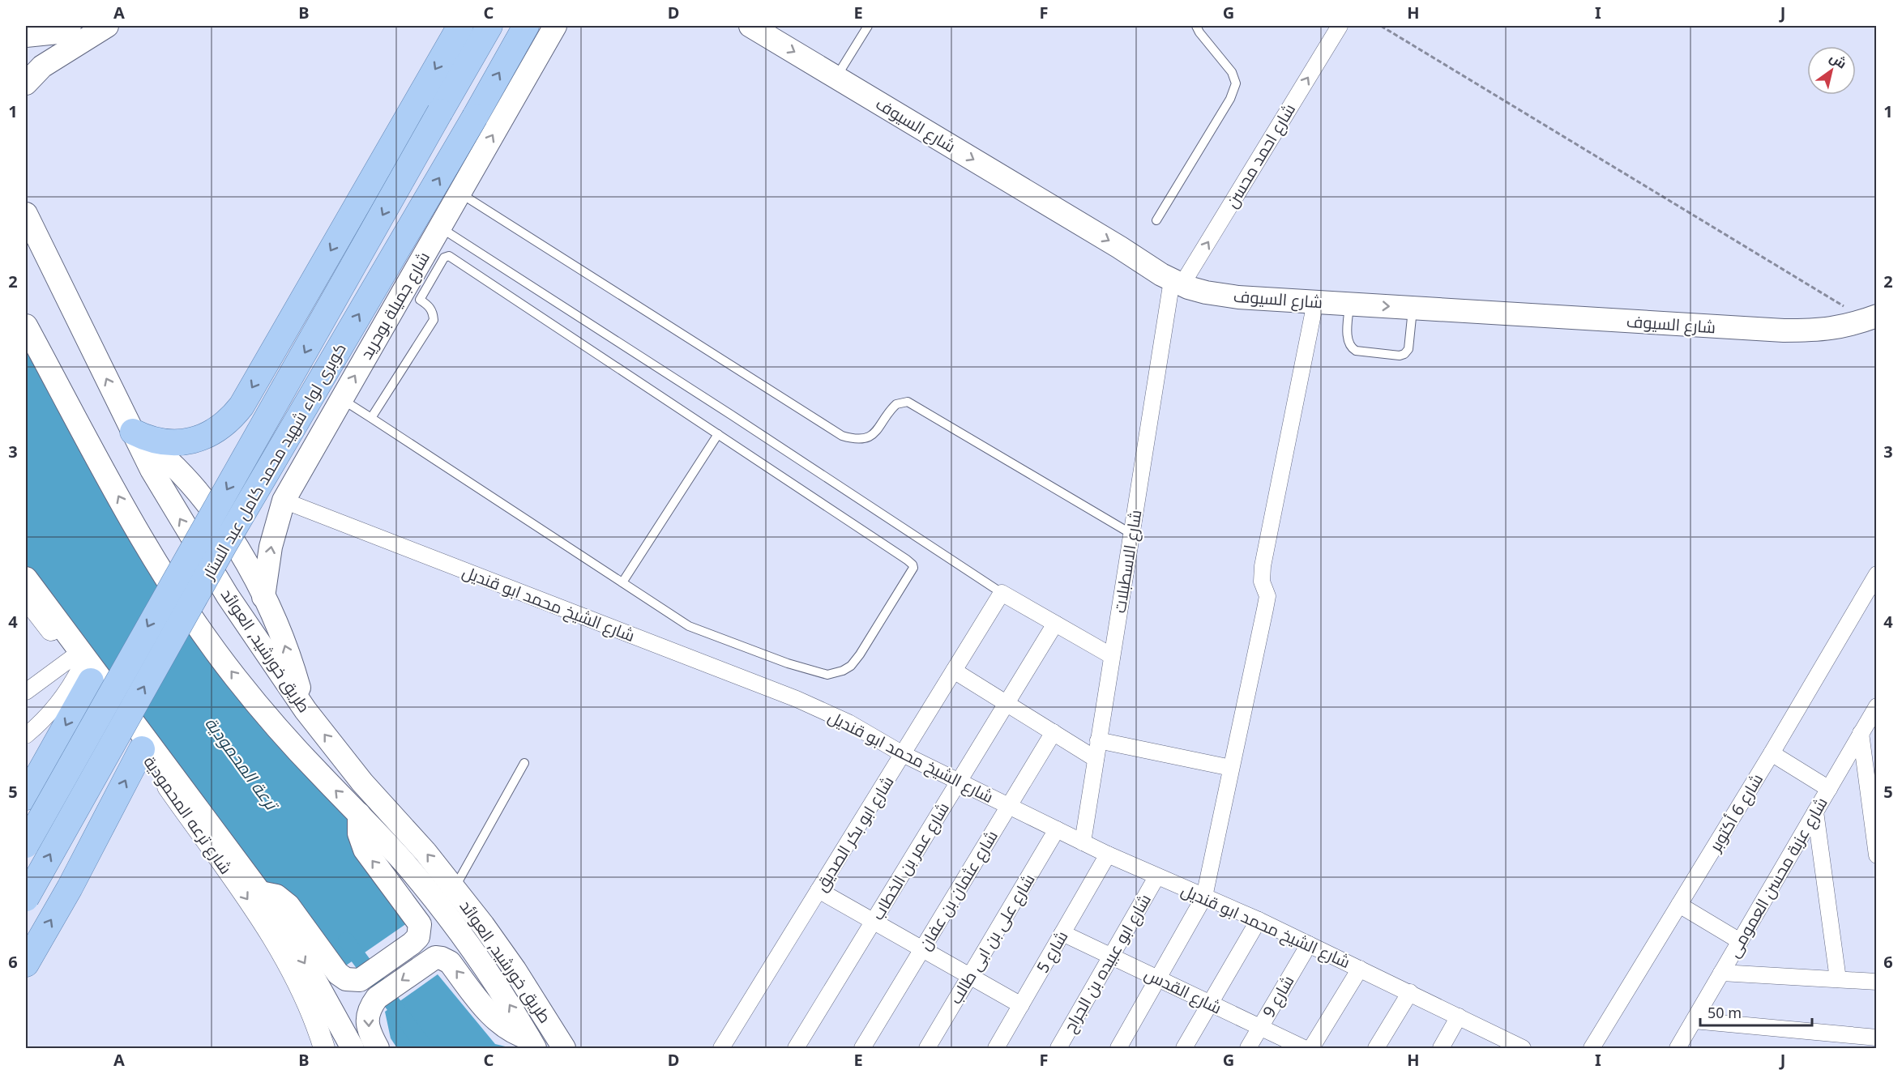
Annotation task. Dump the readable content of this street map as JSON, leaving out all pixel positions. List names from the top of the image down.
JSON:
{
  "streets": {
    "main road": [
      "شارع السيوف",
      "شارع جميلة بوحريد",
      "كوبرى لواء شهيد محمد كامل عبد الستار",
      "طريق خورشيد, العوائد"
    ],
    "street": [
      "شارع احمد محسن",
      "شارع الاسطبلات",
      "شارع الشيخ محمد ابو قنديل",
      "شارع 6 أكتوبر",
      "شارع ترعه المحمودية",
      "شارع ابو بكر الصديق",
      "شارع عمر بن الخطاب",
      "شارع عزبة محسن العمومى",
      "شارع عثمان بن عفان",
      "شارع على بن ابى طالب",
      "شارع 5",
      "شارع ابو عبيده بن الجراح",
      "شارع القدس",
      "شارع 9"
    ]
  },
  "crossings": [
    ["شارع السيوف", "شارع احمد محسن"],
    ["شارع السيوف", "شارع الاسطبلات"],
    ["شارع احمد محسن", "شارع الاسطبلات"],
    ["شارع جميلة بوحريد", "شارع الشيخ محمد ابو قنديل"],
    ["شارع الاسطبلات", "شارع الشيخ محمد ابو قنديل"],
    ["شارع الشيخ محمد ابو قنديل", "شارع ابو بكر الصديق"],
    ["شارع الشيخ محمد ابو قنديل", "شارع عمر بن الخطاب"],
    ["شارع الشيخ محمد ابو قنديل", "شارع عثمان بن عفان"],
    ["شارع الشيخ محمد ابو قنديل", "شارع على بن ابى طالب"],
    ["شارع الشيخ محمد ابو قنديل", "شارع 5"],
    ["شارع الشيخ محمد ابو قنديل", "شارع ابو عبيده بن الجراح"],
    ["شارع الشيخ محمد ابو قنديل", "شارع 9"],
    ["شارع 5", "شارع القدس"],
    ["شارع ابو عبيده بن الجراح", "شارع القدس"],
    ["شارع القدس", "شارع 9"]
  ],
  "one_way": ["شارع السيوف", "شارع احمد محسن", "شارع ترعه المحمودية"],
  "water": ["ترعة المحمودية"],
  "scale_bar": "50 m",
  "north": "top right",
  "grid": {
    "columns": [
      "A",
      "B",
      "C",
      "D",
      "E",
      "F",
      "G",
      "H",
      "I",
      "J"
    ],
    "rows": [
      "1",
      "2",
      "3",
      "4",
      "5",
      "6"
    ]
  }
}
